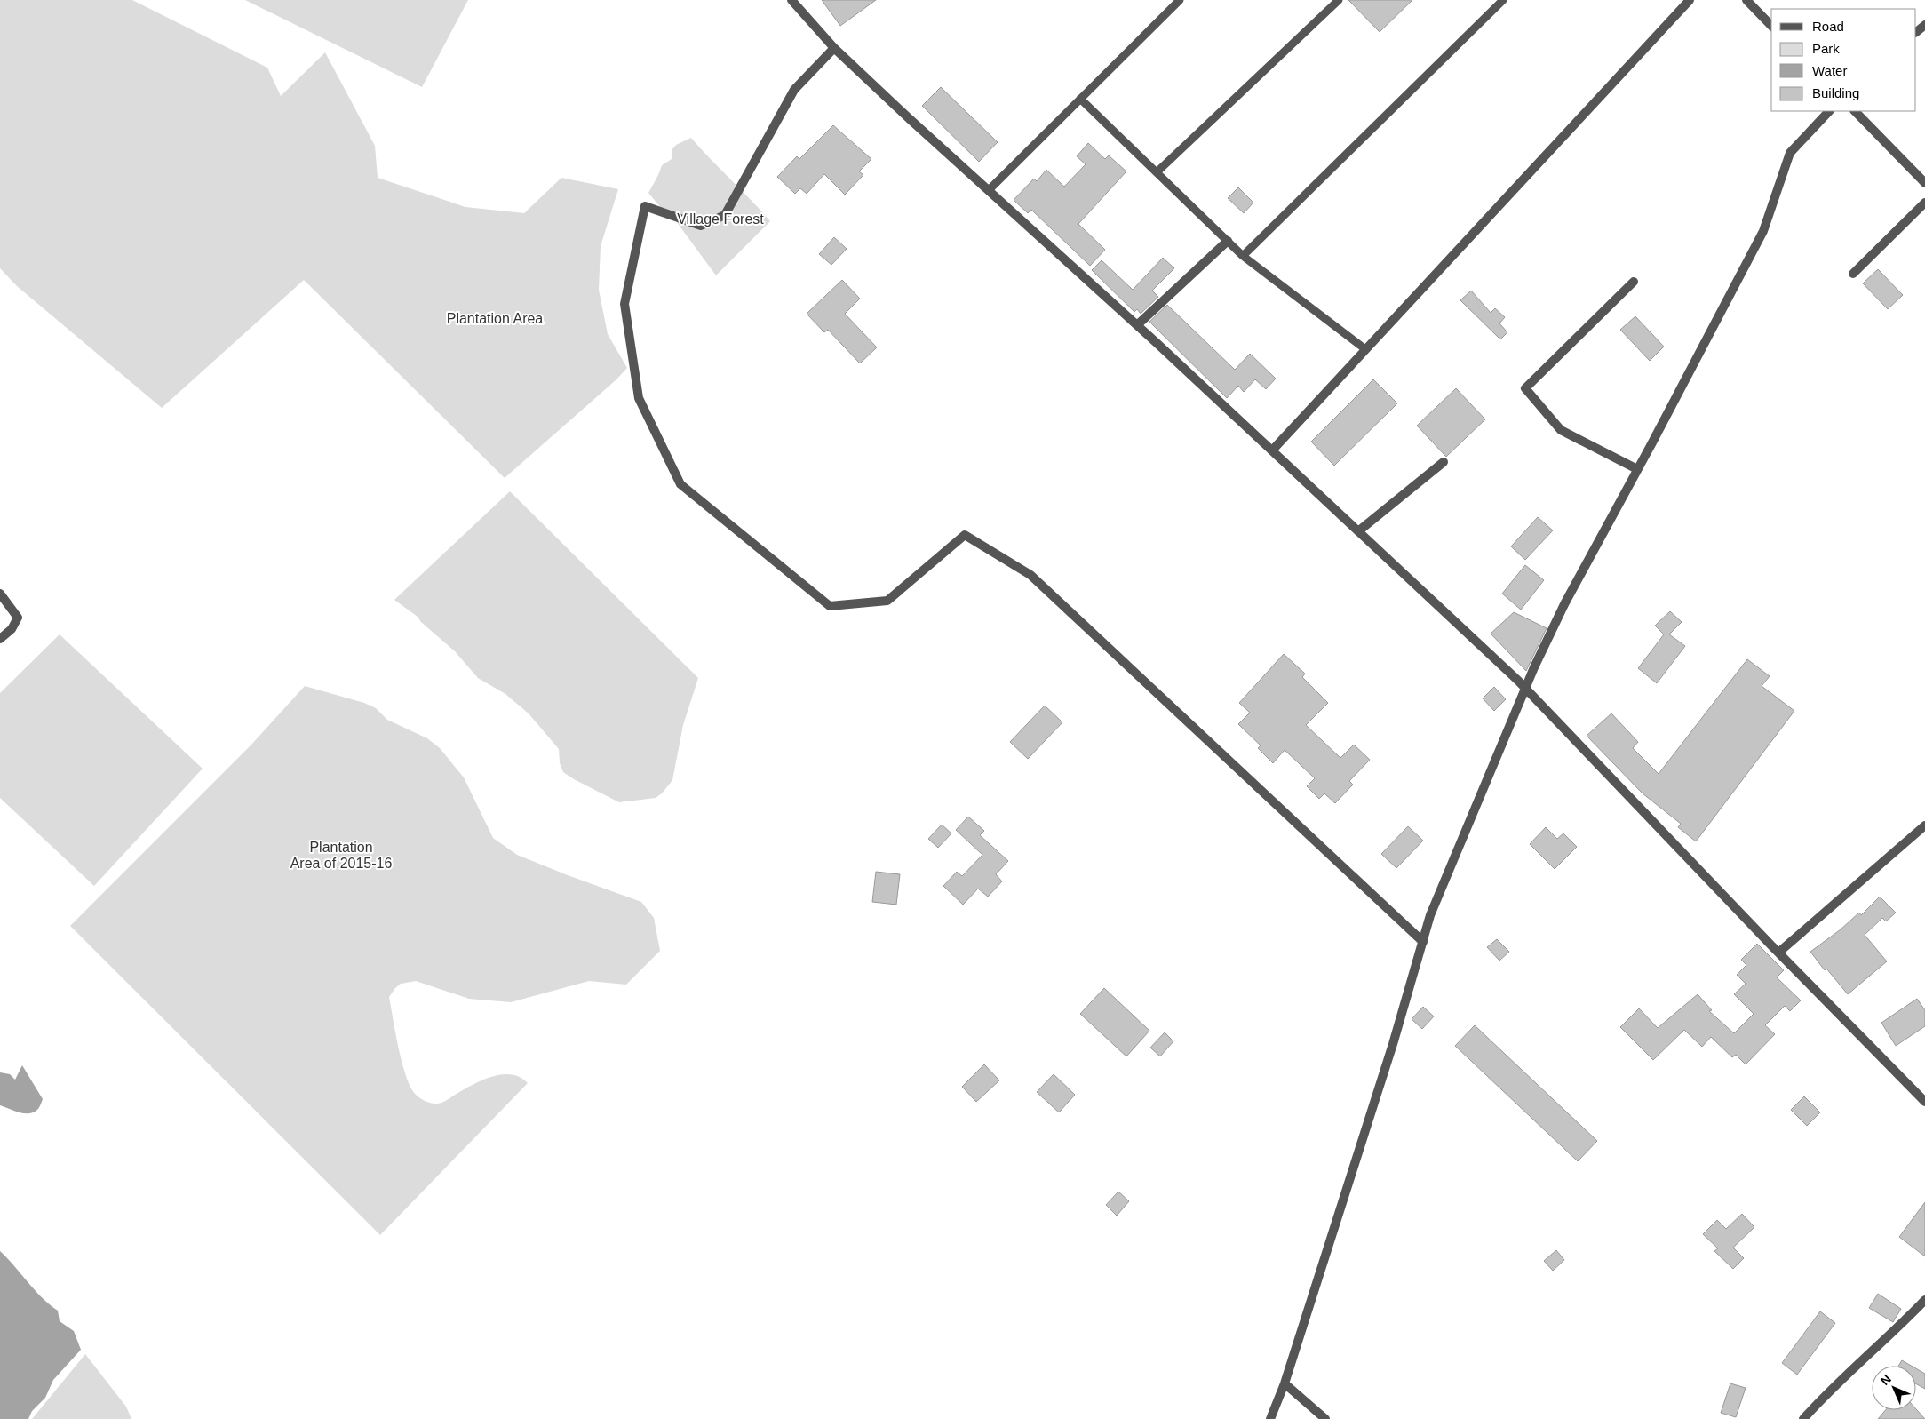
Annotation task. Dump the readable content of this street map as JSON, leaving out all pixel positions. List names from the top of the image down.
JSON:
{
  "parks": ["Village Forest", "Plantation Area", "Plantation Area of 2015-16"],
  "legend": [
    "Road",
    "Park",
    "Water",
    "Building"
  ],
  "north": "top left"
}
